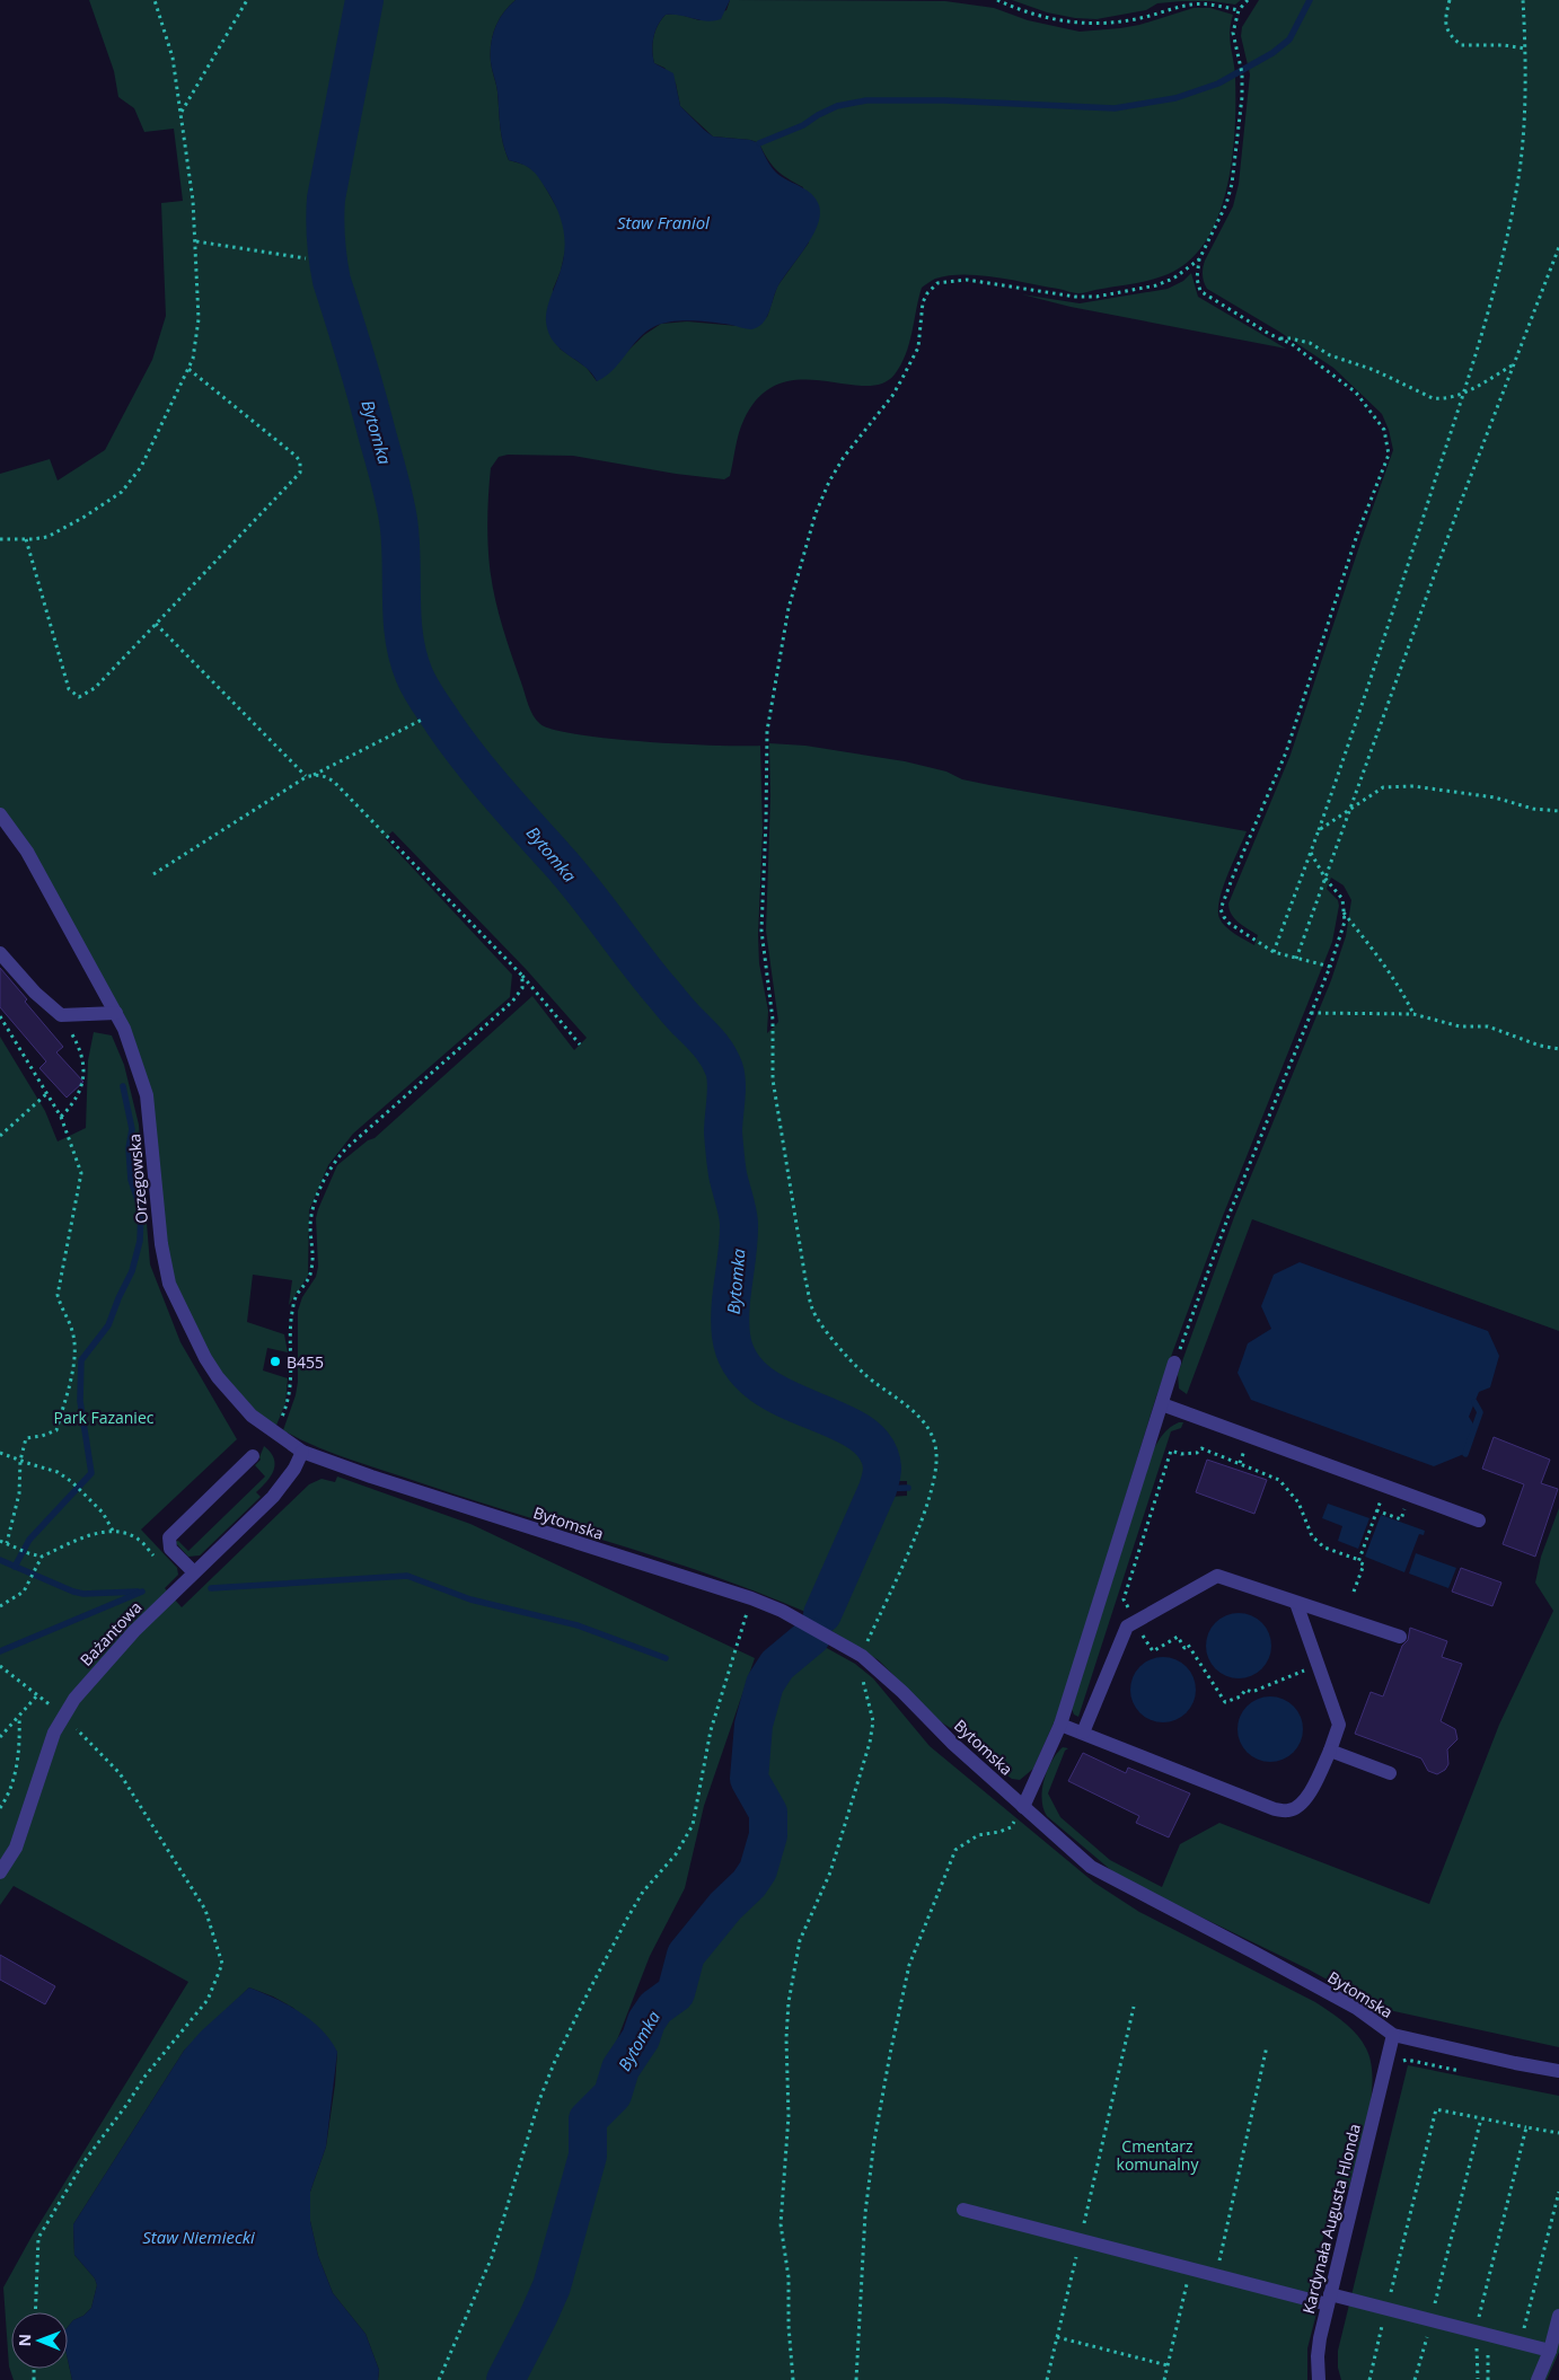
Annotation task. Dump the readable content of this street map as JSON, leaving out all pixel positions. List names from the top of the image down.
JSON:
{
  "streets": {
    "street": [
      "Orzegowska",
      "Bytomska",
      "Bażantowa",
      "Kardynała Augusta Hlonda"
    ]
  },
  "crossings": [
    ["Orzegowska", "Bytomska"],
    ["Orzegowska", "Bażantowa"],
    ["Bytomska", "Kardynała Augusta Hlonda"]
  ],
  "water": ["Staw Franiol", "Bytomka", "Staw Niemiecki"],
  "parks": ["Park Fazaniec", "Cmentarz komunalny"],
  "places": ["B455"],
  "north": "left"
}
